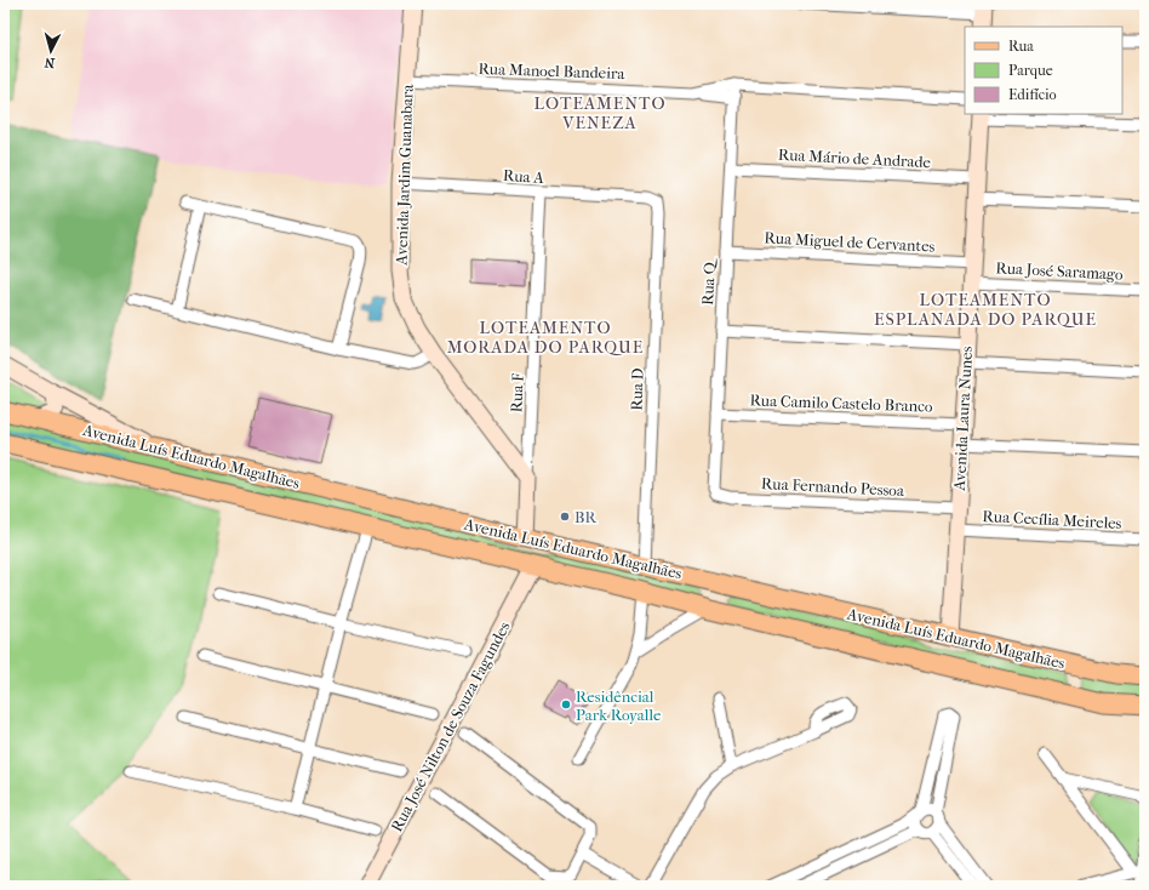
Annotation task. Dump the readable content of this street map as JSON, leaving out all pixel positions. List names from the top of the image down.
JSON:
{
  "streets": {
    "main road": ["Avenida Luís Eduardo Magalhães"],
    "street": [
      "Rua Manoel Bandeira",
      "Rua Mário de Andrade",
      "Avenida Jardim Guanabara",
      "Rua A",
      "Rua Miguel de Cervantes",
      "Rua José Saramago",
      "Rua Q",
      "Rua D",
      "Rua F",
      "Rua Camilo Castelo Branco",
      "Avenida Laura Nunes",
      "Rua Fernando Pessoa",
      "Rua Cecília Meireles",
      "Rua José Nilton de Souza Fagundes"
    ]
  },
  "crossings": [
    ["Rua Manoel Bandeira", "Avenida Jardim Guanabara"],
    ["Rua Manoel Bandeira", "Rua Q"],
    ["Rua Mário de Andrade", "Rua Q"],
    ["Rua Mário de Andrade", "Avenida Laura Nunes"],
    ["Avenida Jardim Guanabara", "Rua A"],
    ["Avenida Jardim Guanabara", "Rua F"],
    ["Rua A", "Rua D"],
    ["Rua A", "Rua F"],
    ["Rua Miguel de Cervantes", "Rua Q"],
    ["Rua Miguel de Cervantes", "Avenida Laura Nunes"],
    ["Rua José Saramago", "Avenida Laura Nunes"],
    ["Rua Q", "Rua Camilo Castelo Branco"],
    ["Rua Q", "Rua Fernando Pessoa"],
    ["Rua D", "Avenida Luís Eduardo Magalhães"],
    ["Rua Camilo Castelo Branco", "Avenida Laura Nunes"],
    ["Avenida Laura Nunes", "Avenida Luís Eduardo Magalhães"],
    ["Avenida Laura Nunes", "Rua Fernando Pessoa"],
    ["Avenida Laura Nunes", "Rua Cecília Meireles"],
    ["Avenida Luís Eduardo Magalhães", "Rua José Nilton de Souza Fagundes"]
  ],
  "districts": ["LOTEAMENTO VENEZA", "LOTEAMENTO ESPLANADA DO PARQUE", "LOTEAMENTO MORADA DO PARQUE"],
  "places": ["BR", "Residêncial Park Royalle"],
  "legend": ["Rua", "Parque", "Edifício"],
  "north": "bottom"
}
